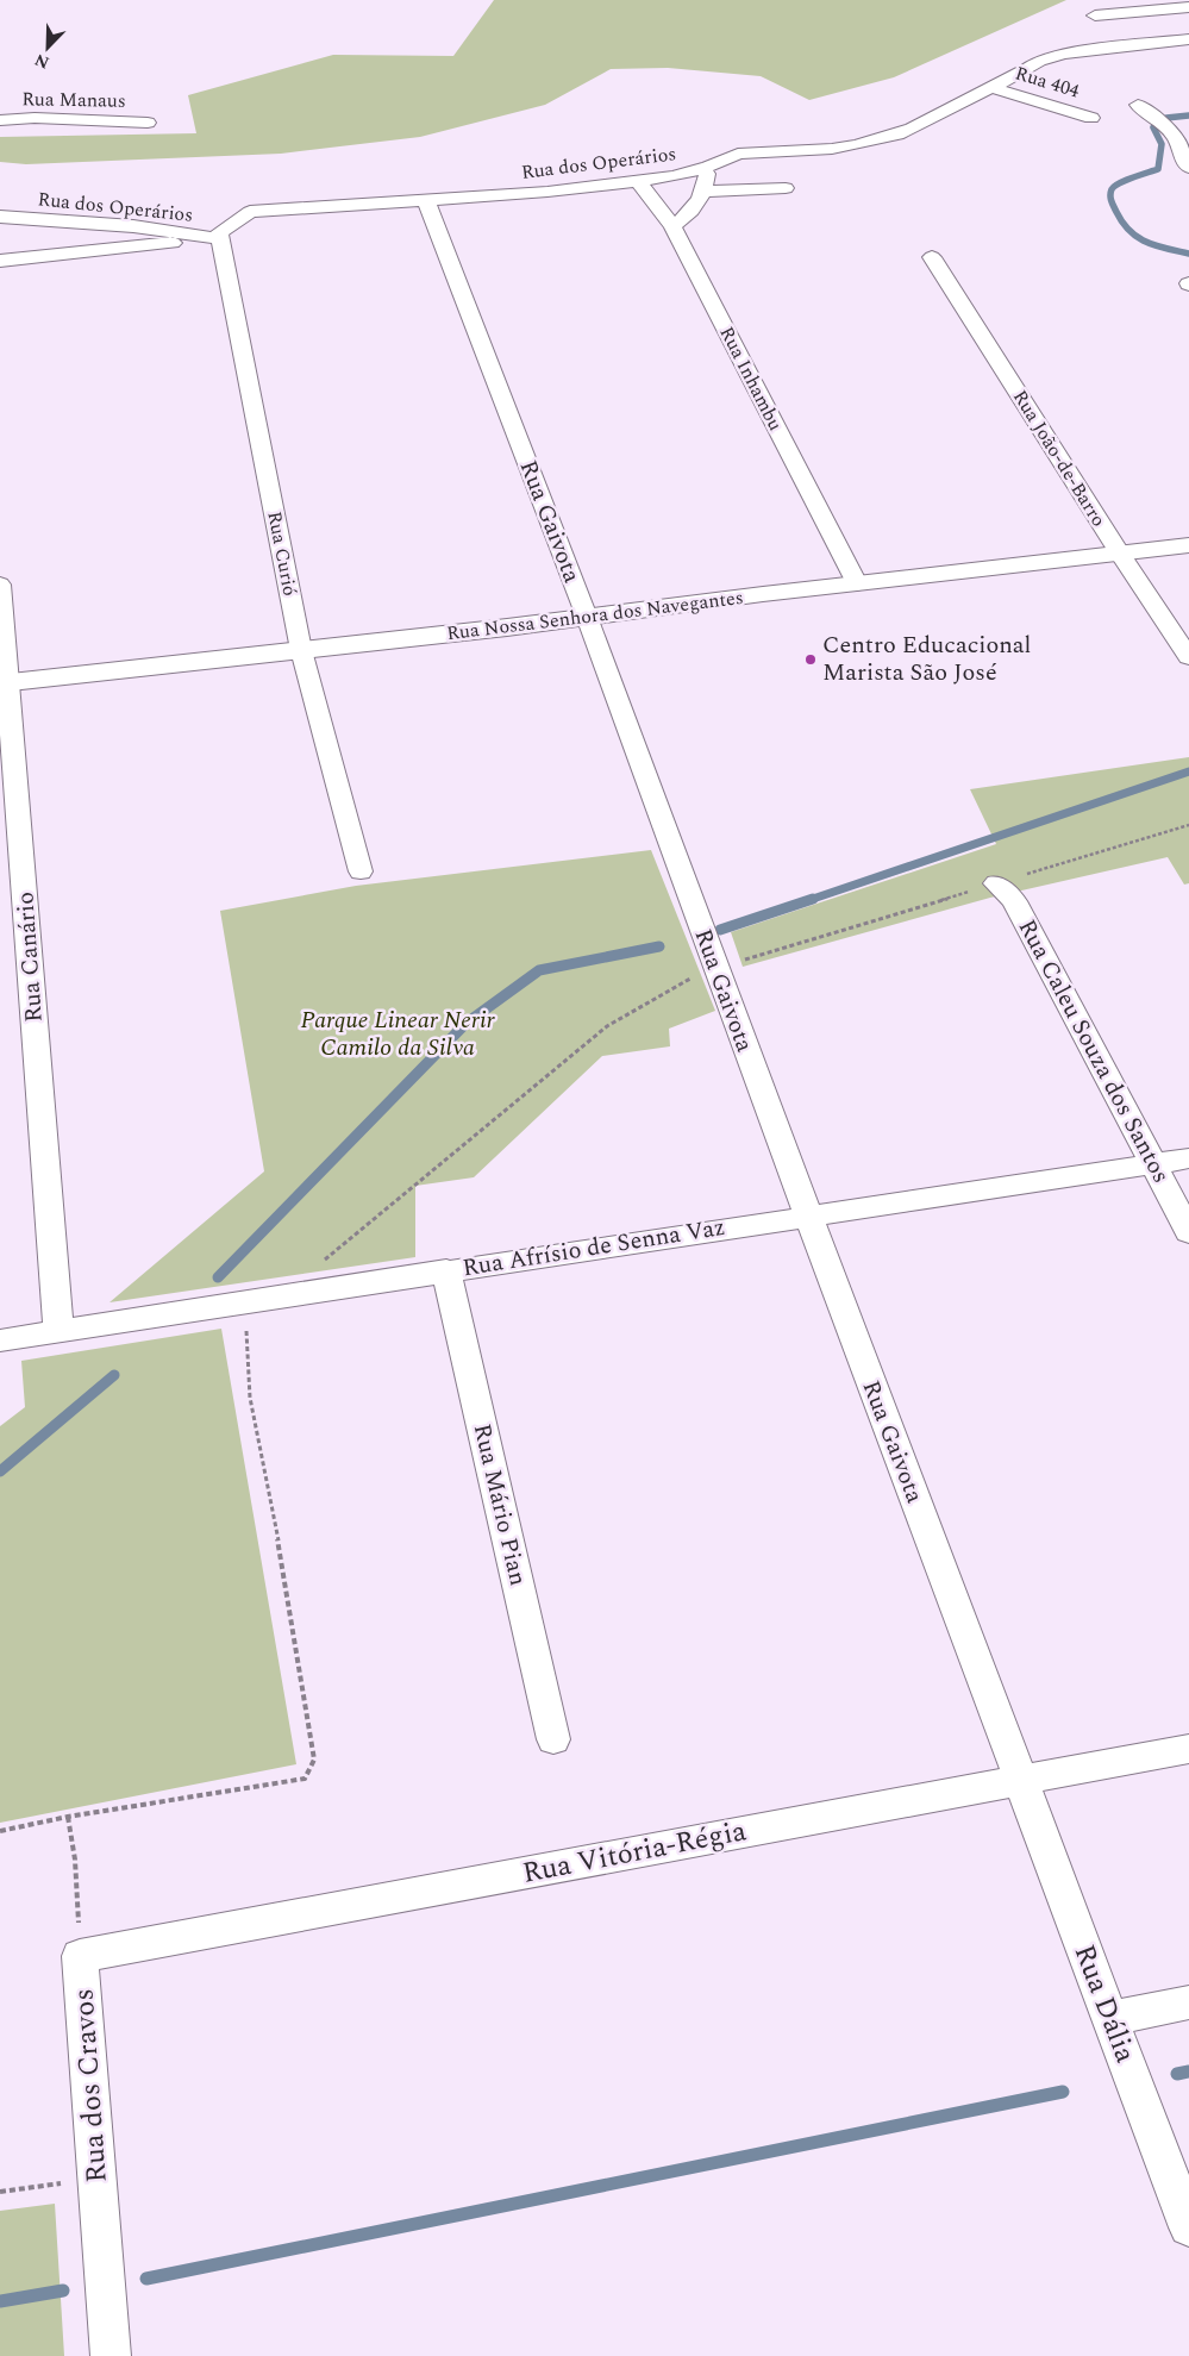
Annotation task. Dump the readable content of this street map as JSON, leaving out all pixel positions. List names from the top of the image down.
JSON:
{
  "streets": {
    "street": [
      "Rua 404",
      "Rua Manaus",
      "Rua dos Operários",
      "Rua Inhambu",
      "Rua João-de-Barro",
      "Rua Gaivota",
      "Rua Curió",
      "Rua Nossa Senhora dos Navegantes",
      "Rua Canário",
      "Rua Caleu Souza dos Santos",
      "Rua Afrísio de Senna Vaz",
      "Rua Mário Pian",
      "Rua Vitória-Régia",
      "Rua Dália",
      "Rua dos Cravos"
    ]
  },
  "crossings": [
    ["Rua 404", "Rua dos Operários"],
    ["Rua dos Operários", "Rua Inhambu"],
    ["Rua dos Operários", "Rua Gaivota"],
    ["Rua dos Operários", "Rua Curió"],
    ["Rua Inhambu", "Rua Nossa Senhora dos Navegantes"],
    ["Rua João-de-Barro", "Rua Nossa Senhora dos Navegantes"],
    ["Rua Gaivota", "Rua Nossa Senhora dos Navegantes"],
    ["Rua Gaivota", "Rua Afrísio de Senna Vaz"],
    ["Rua Gaivota", "Rua Vitória-Régia"],
    ["Rua Gaivota", "Rua Dália"],
    ["Rua Curió", "Rua Nossa Senhora dos Navegantes"],
    ["Rua Nossa Senhora dos Navegantes", "Rua Canário"],
    ["Rua Canário", "Rua Afrísio de Senna Vaz"],
    ["Rua Caleu Souza dos Santos", "Rua Afrísio de Senna Vaz"],
    ["Rua Afrísio de Senna Vaz", "Rua Mário Pian"],
    ["Rua Vitória-Régia", "Rua Dália"],
    ["Rua Vitória-Régia", "Rua dos Cravos"]
  ],
  "parks": ["Parque Linear Nerir Camilo da Silva"],
  "places": ["Centro Educacional Marista São José"],
  "north": "bottom left"
}
